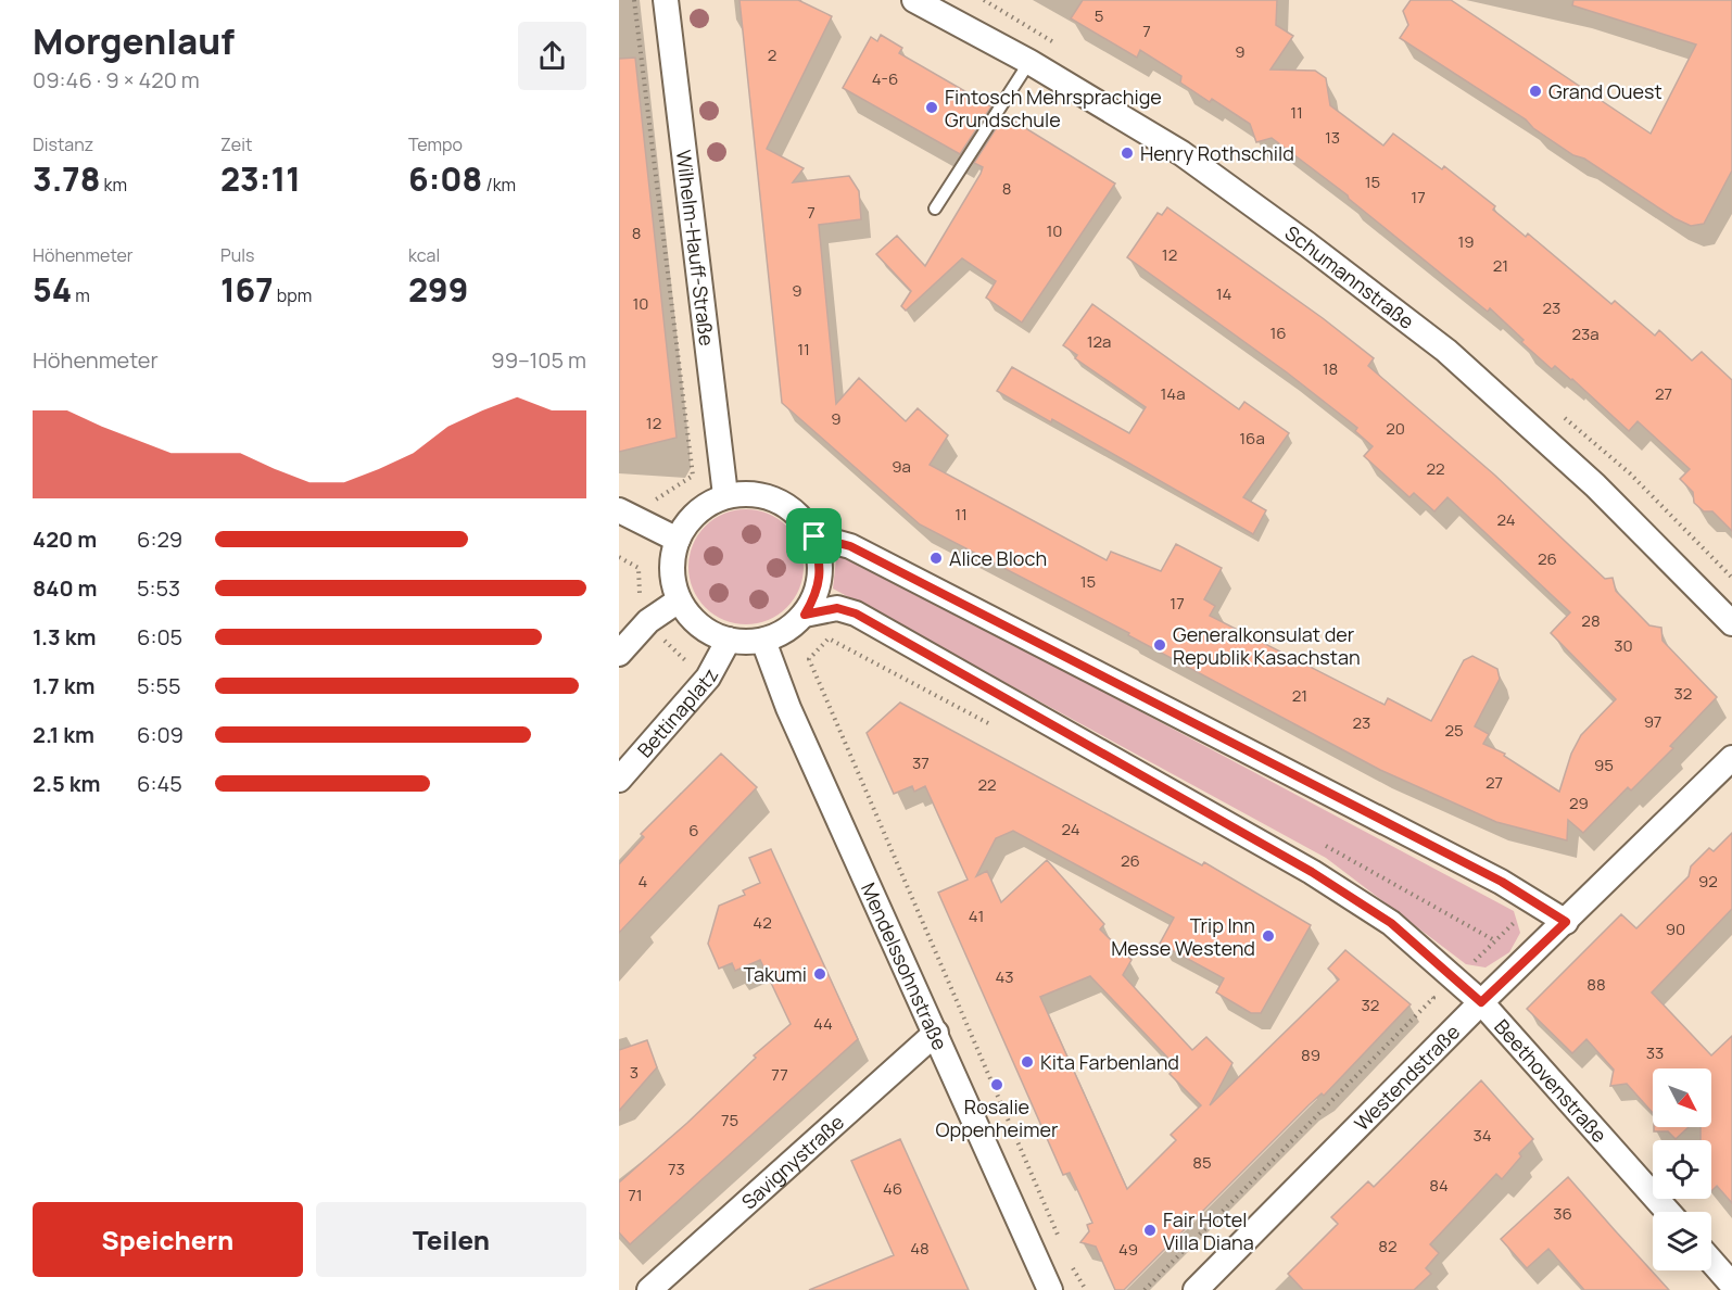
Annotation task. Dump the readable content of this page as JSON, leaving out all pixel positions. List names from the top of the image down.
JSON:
{
  "streets": {
    "street": [
      "Wilhelm-Hauff-Straße",
      "Schumannstraße",
      "Bettinaplatz",
      "Mendelssohnstraße",
      "Westendstraße",
      "Beethovenstraße",
      "Savignystraße"
    ]
  },
  "crossings": [
    ["Wilhelm-Hauff-Straße", "Bettinaplatz"],
    ["Wilhelm-Hauff-Straße", "Mendelssohnstraße"],
    ["Wilhelm-Hauff-Straße", "Beethovenstraße"],
    ["Bettinaplatz", "Mendelssohnstraße"],
    ["Bettinaplatz", "Beethovenstraße"],
    ["Mendelssohnstraße", "Beethovenstraße"],
    ["Mendelssohnstraße", "Savignystraße"],
    ["Westendstraße", "Beethovenstraße"]
  ],
  "places": [
    "Grand Ouest",
    "Fintosch Mehrsprachige Grundschule",
    "Henry Rothschild",
    "Alice Bloch",
    "Generalkonsulat der Republik Kasachstan",
    "Trip Inn Messe Westend",
    "Takumi",
    "Kita Farbenland",
    "Rosalie Oppenheimer",
    "Fair Hotel Villa Diana"
  ],
  "house_numbers": [
    "5",
    "7",
    "9",
    "2",
    "4-6",
    "11",
    "13",
    "15",
    "8",
    "17",
    "7",
    "10",
    "8",
    "19",
    "12",
    "21",
    "9",
    "14",
    "10",
    "23",
    "16",
    "23a",
    "12a",
    "11",
    "18",
    "14a",
    "27",
    "9",
    "12",
    "20",
    "16a",
    "9a",
    "22",
    "11",
    "24",
    "26",
    "15",
    "17",
    "28",
    "30",
    "32",
    "21",
    "97",
    "23",
    "25",
    "37",
    "95",
    "27",
    "22",
    "29",
    "24",
    "6",
    "26",
    "4",
    "92",
    "41",
    "42",
    "90",
    "43",
    "88",
    "32",
    "44",
    "33",
    "89",
    "3",
    "77",
    "75",
    "34",
    "85",
    "73",
    "84",
    "46",
    "71",
    "36",
    "82",
    "48",
    "49"
  ],
  "north": "bottom right",
  "page": {
    "heading": ["Morgenlauf", "09:46 · 9 × 420 m"],
    "stats": [
      ["Distanz", "3.78 km"],
      ["Zeit", "23:11"],
      ["Tempo", "6:08 /km"],
      ["Höhenmeter", "54 m"],
      ["Puls", "167 bpm"],
      ["kcal", "299"]
    ],
    "chart": ["Höhenmeter", "99–105 m"],
    "list": [
      {
        "name": "420 m",
        "note": "6:29"
      },
      {
        "name": "840 m",
        "note": "5:53"
      },
      {
        "name": "1.3 km",
        "note": "6:05"
      },
      {
        "name": "1.7 km",
        "note": "5:55"
      },
      {
        "name": "2.1 km",
        "note": "6:09"
      },
      {
        "name": "2.5 km",
        "note": "6:45"
      }
    ],
    "buttons": ["Speichern", "Teilen"]
  }
}
